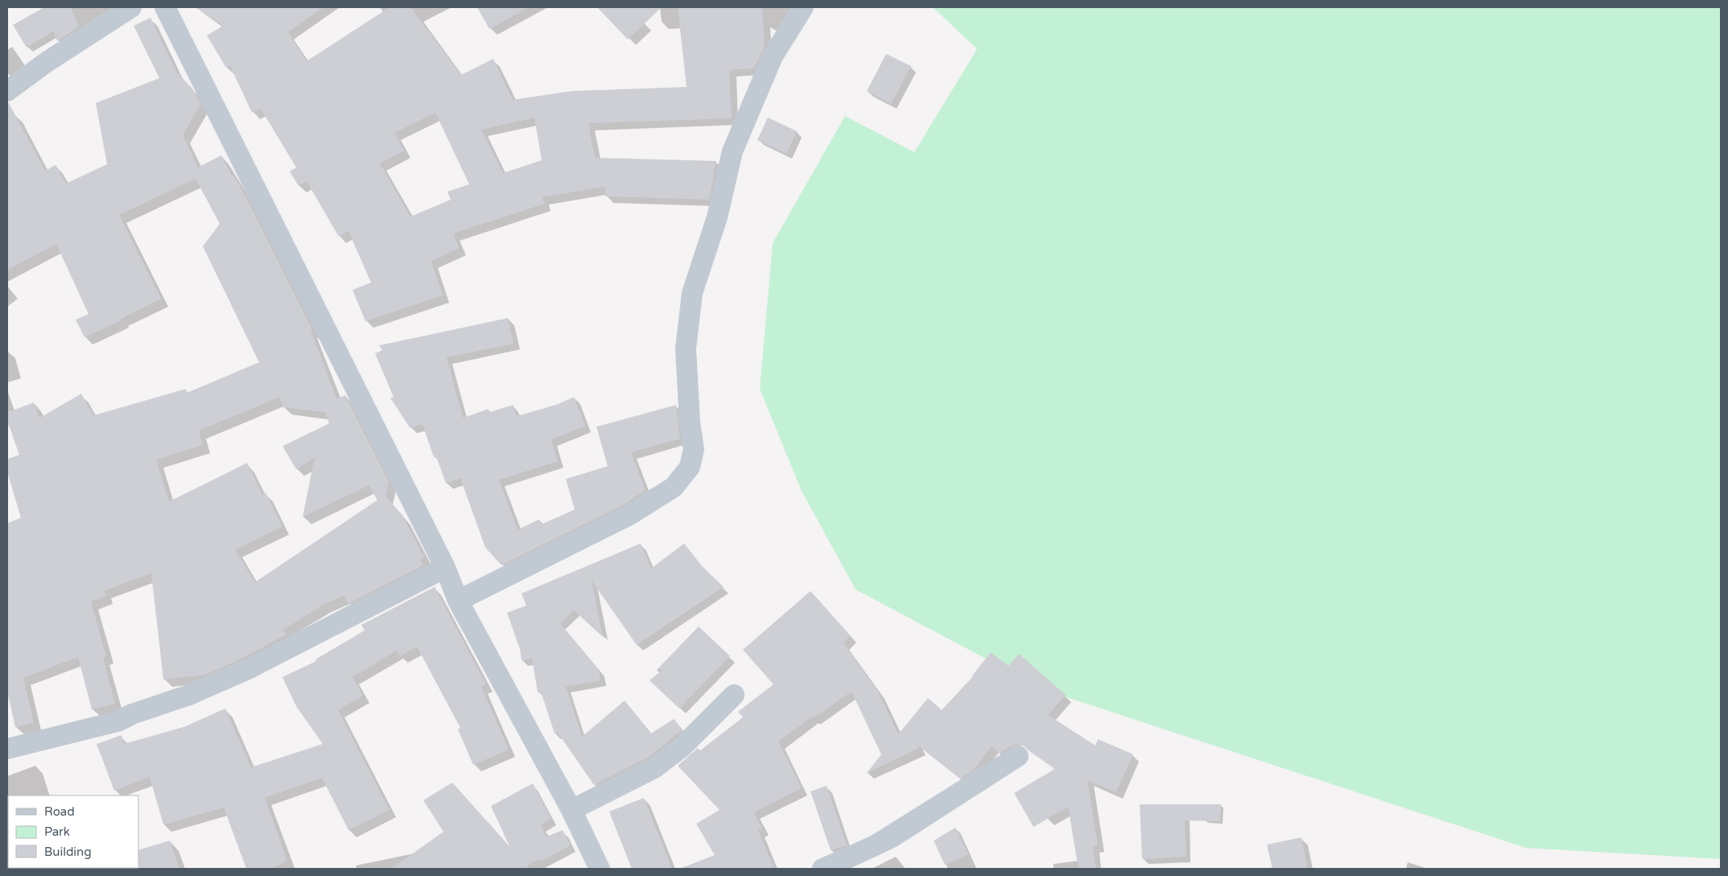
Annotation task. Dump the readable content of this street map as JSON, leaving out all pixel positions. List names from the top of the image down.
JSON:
{
  "legend": ["Road", "Park", "Building"]
}
